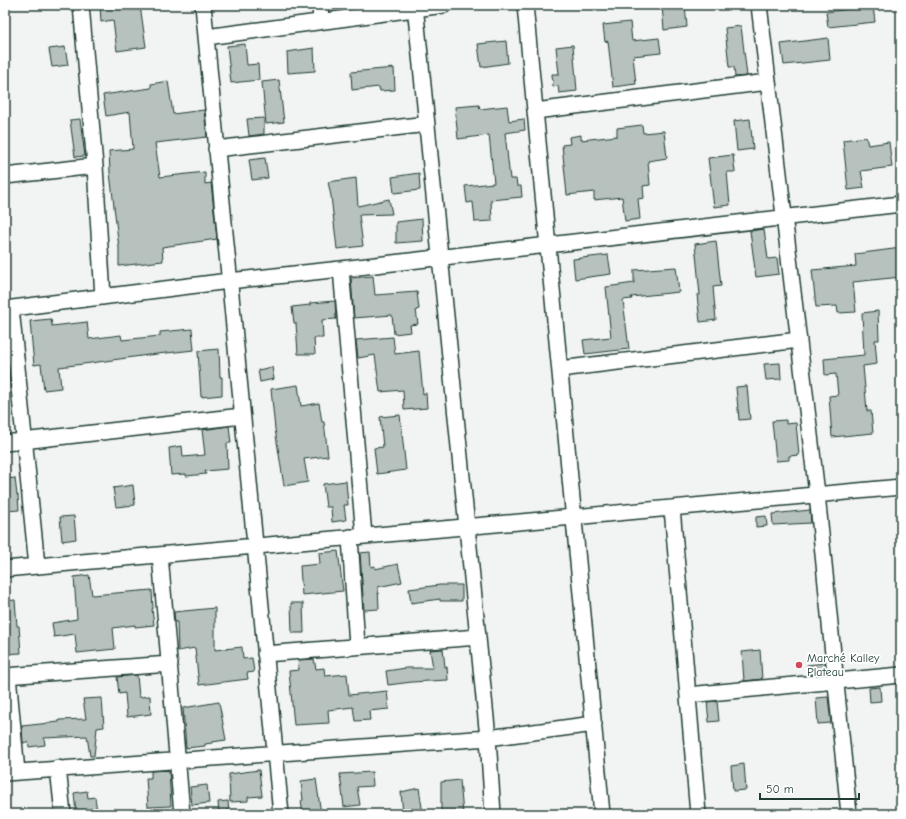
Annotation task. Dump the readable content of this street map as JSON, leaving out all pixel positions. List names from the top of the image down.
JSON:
{
  "places": ["Marché Kalley Plateau"],
  "scale_bar": "50 m"
}
